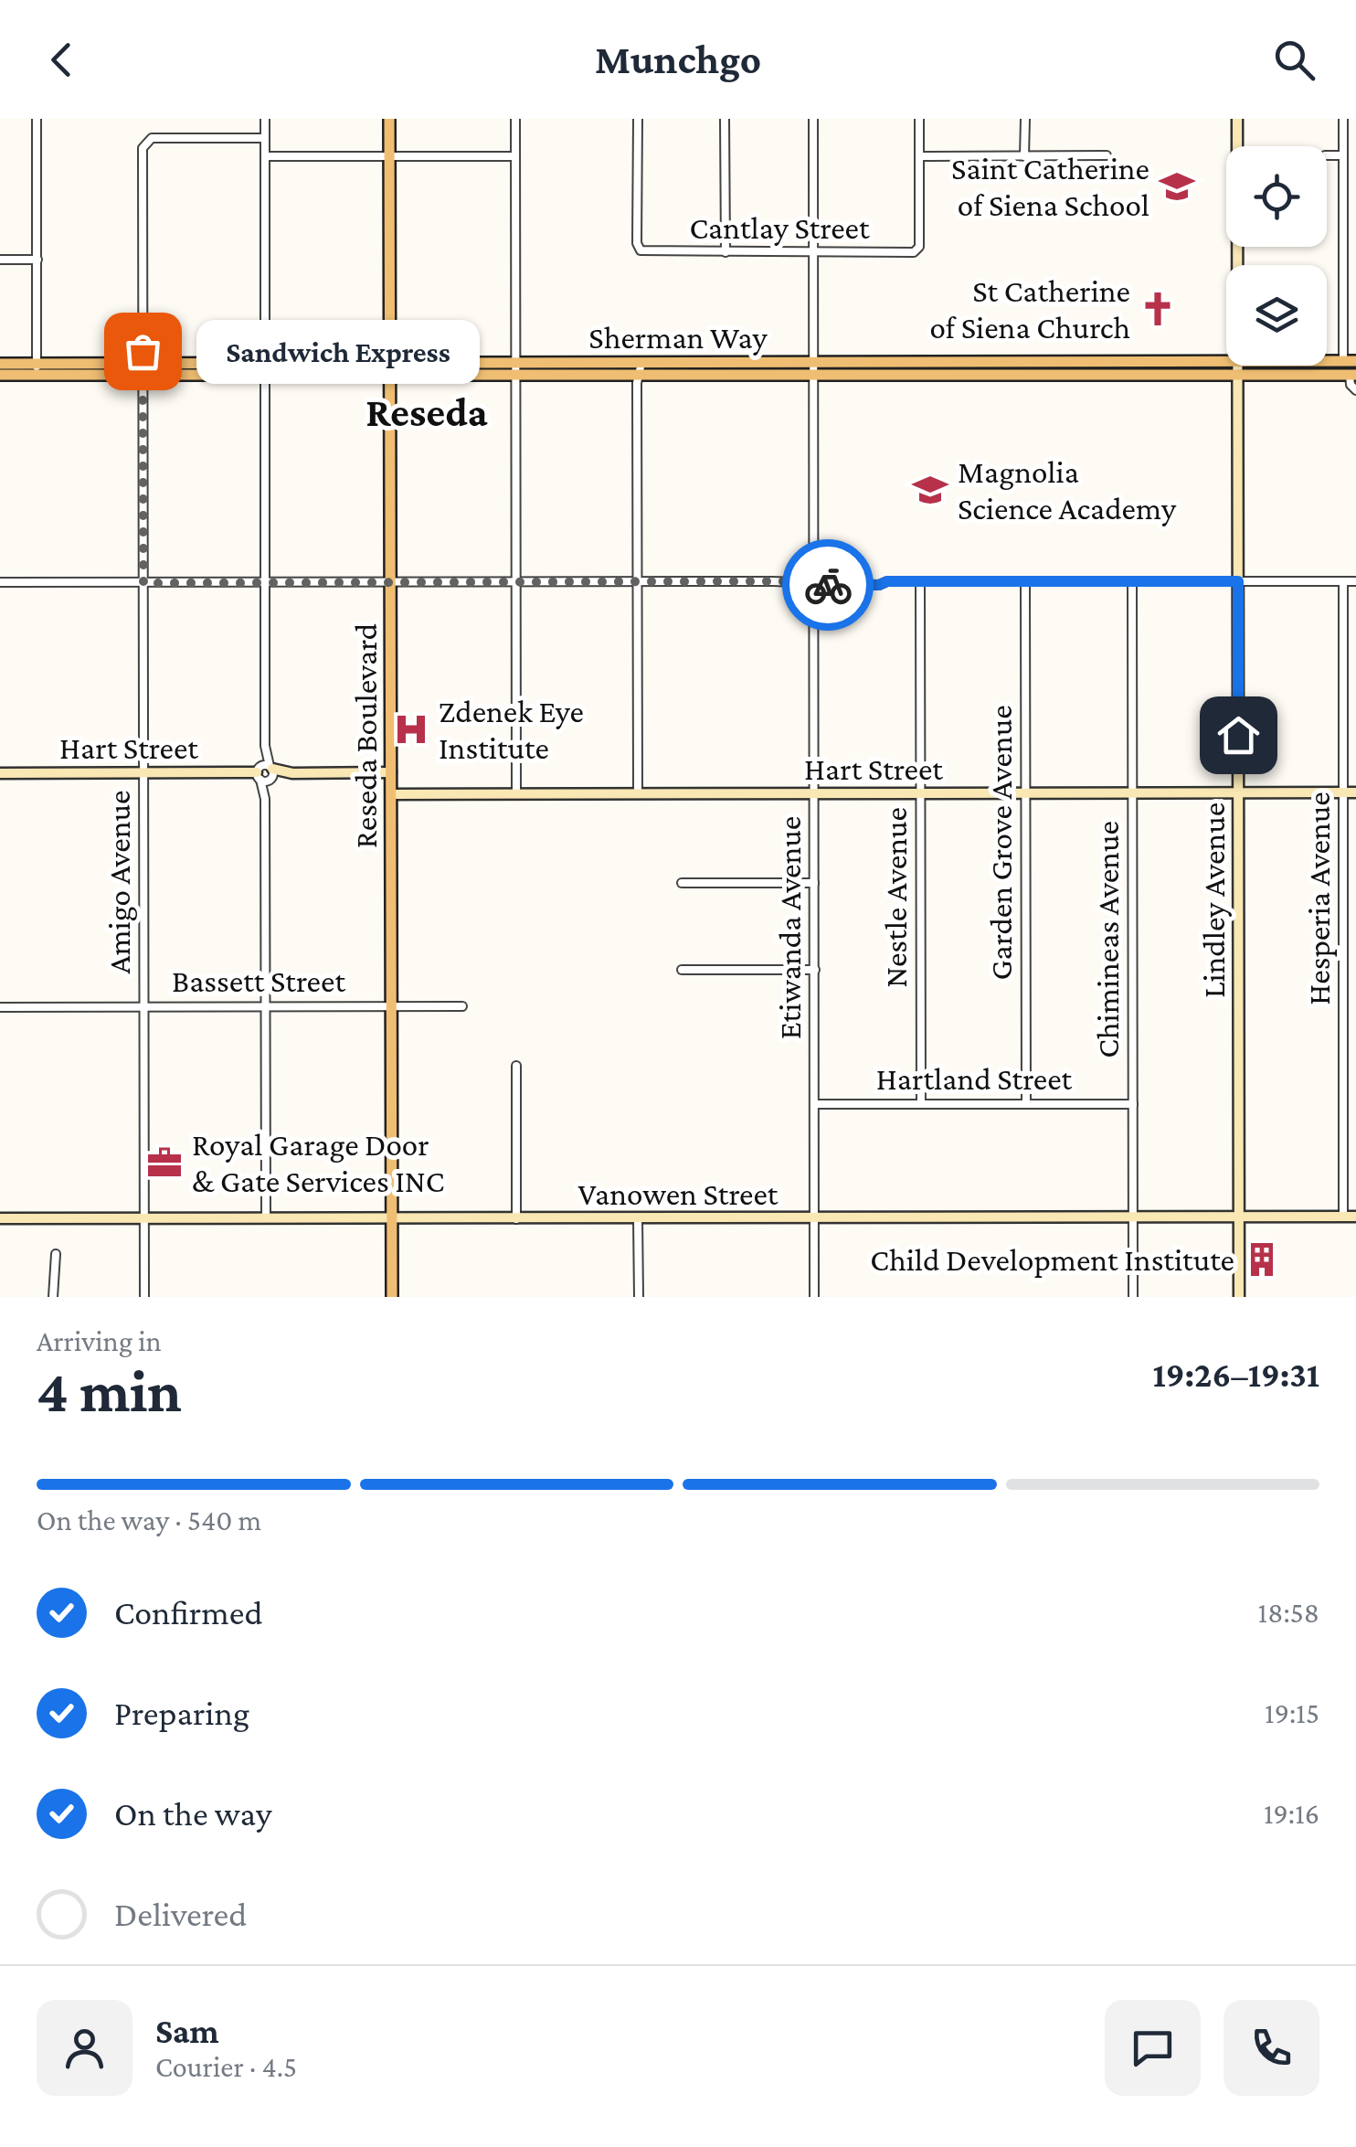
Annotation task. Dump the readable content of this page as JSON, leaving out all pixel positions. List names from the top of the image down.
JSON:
{
  "streets": {
    "main road": [
      "Sherman Way",
      "Reseda Boulevard",
      "Hart Street",
      "Lindley Avenue",
      "Vanowen Street"
    ],
    "street": [
      "Cantlay Street",
      "Garden Grove Avenue",
      "Amigo Avenue",
      "Nestle Avenue",
      "Hesperia Avenue",
      "Etiwanda Avenue",
      "Chimineas Avenue",
      "Bassett Street",
      "Hartland Street"
    ]
  },
  "crossings": [
    ["Cantlay Street", "Etiwanda Avenue"],
    ["Sherman Way", "Reseda Boulevard"],
    ["Sherman Way", "Amigo Avenue"],
    ["Sherman Way", "Lindley Avenue"],
    ["Sherman Way", "Etiwanda Avenue"],
    ["Reseda Boulevard", "Hart Street"],
    ["Reseda Boulevard", "Bassett Street"],
    ["Reseda Boulevard", "Vanowen Street"],
    ["Hart Street", "Garden Grove Avenue"],
    ["Hart Street", "Amigo Avenue"],
    ["Hart Street", "Nestle Avenue"],
    ["Hart Street", "Hesperia Avenue"],
    ["Hart Street", "Lindley Avenue"],
    ["Hart Street", "Etiwanda Avenue"],
    ["Hart Street", "Chimineas Avenue"],
    ["Garden Grove Avenue", "Hartland Street"],
    ["Amigo Avenue", "Bassett Street"],
    ["Amigo Avenue", "Vanowen Street"],
    ["Nestle Avenue", "Hartland Street"],
    ["Hesperia Avenue", "Vanowen Street"],
    ["Lindley Avenue", "Vanowen Street"],
    ["Etiwanda Avenue", "Hartland Street"],
    ["Etiwanda Avenue", "Vanowen Street"],
    ["Chimineas Avenue", "Hartland Street"],
    ["Chimineas Avenue", "Vanowen Street"]
  ],
  "districts": ["Reseda"],
  "places": {
    "school or university": ["Saint Catherine of Siena School", "Magnolia Science Academy"],
    "church": ["St Catherine of Siena Church"],
    "other": ["Sandwich Express"],
    "hospital": ["Zdenek Eye Institute"],
    "office": ["Royal Garage Door & Gate Services INC"],
    "building": ["Child Development Institute"]
  },
  "page": {
    "header": "Munchgo",
    "bubble": "Sandwich Express",
    "heading": ["4 min", "Arriving in", "19:26–19:31"],
    "panel": ["Sam", "Courier · 4.5"],
    "bar": "On the way · 540 m",
    "list": [
      ["Confirmed", "18:58"],
      ["Preparing", "19:15"],
      ["On the way", "19:16"],
      "Delivered"
    ]
  }
}
